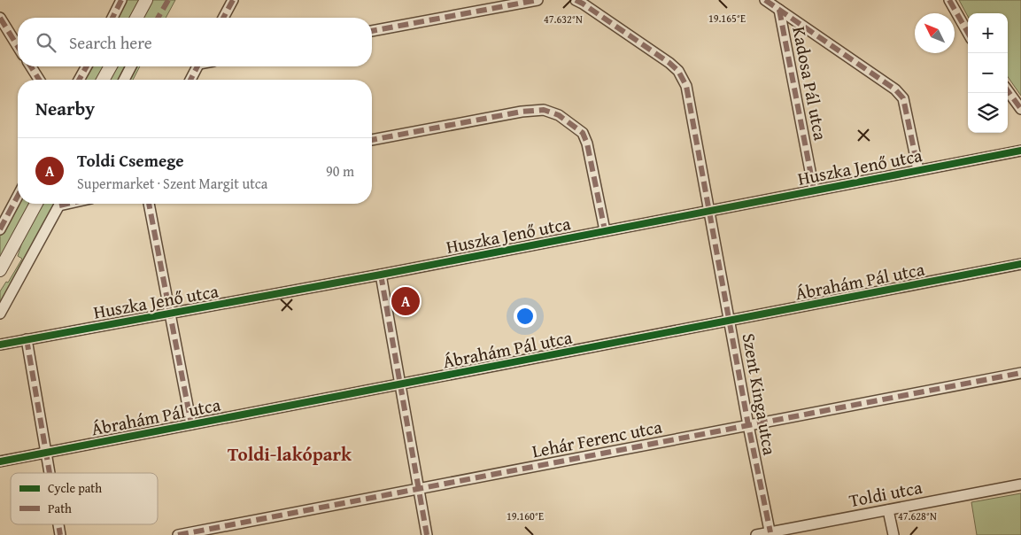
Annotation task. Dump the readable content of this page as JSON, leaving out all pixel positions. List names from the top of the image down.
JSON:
{
  "streets": {
    "street": [
      "Kadosa Pál utca",
      "Huszka Jenő utca",
      "Ábrahám Pál utca",
      "Szent Kinga utca",
      "Lehár Ferenc utca",
      "Toldi utca"
    ]
  },
  "crossings": [
    ["Kadosa Pál utca", "Huszka Jenő utca"],
    ["Huszka Jenő utca", "Szent Kinga utca"],
    ["Ábrahám Pál utca", "Szent Kinga utca"],
    ["Szent Kinga utca", "Lehár Ferenc utca"],
    ["Szent Kinga utca", "Toldi utca"]
  ],
  "districts": ["Toldi-lakópark"],
  "legend": ["Cycle path", "Path"],
  "north": "top left",
  "page": {
    "map_buttons": ["+", "−"],
    "search": "Search here",
    "heading": "Nearby",
    "list": [
      {
        "mark": "A",
        "name": "Toldi Csemege",
        "note": "Supermarket · Szent Margit utca",
        "value": "90 m"
      }
    ],
    "pins": "A"
  },
  "coordinates": [
    "19.165°E",
    "47.632°N",
    "47.628°N",
    "19.160°E"
  ]
}
